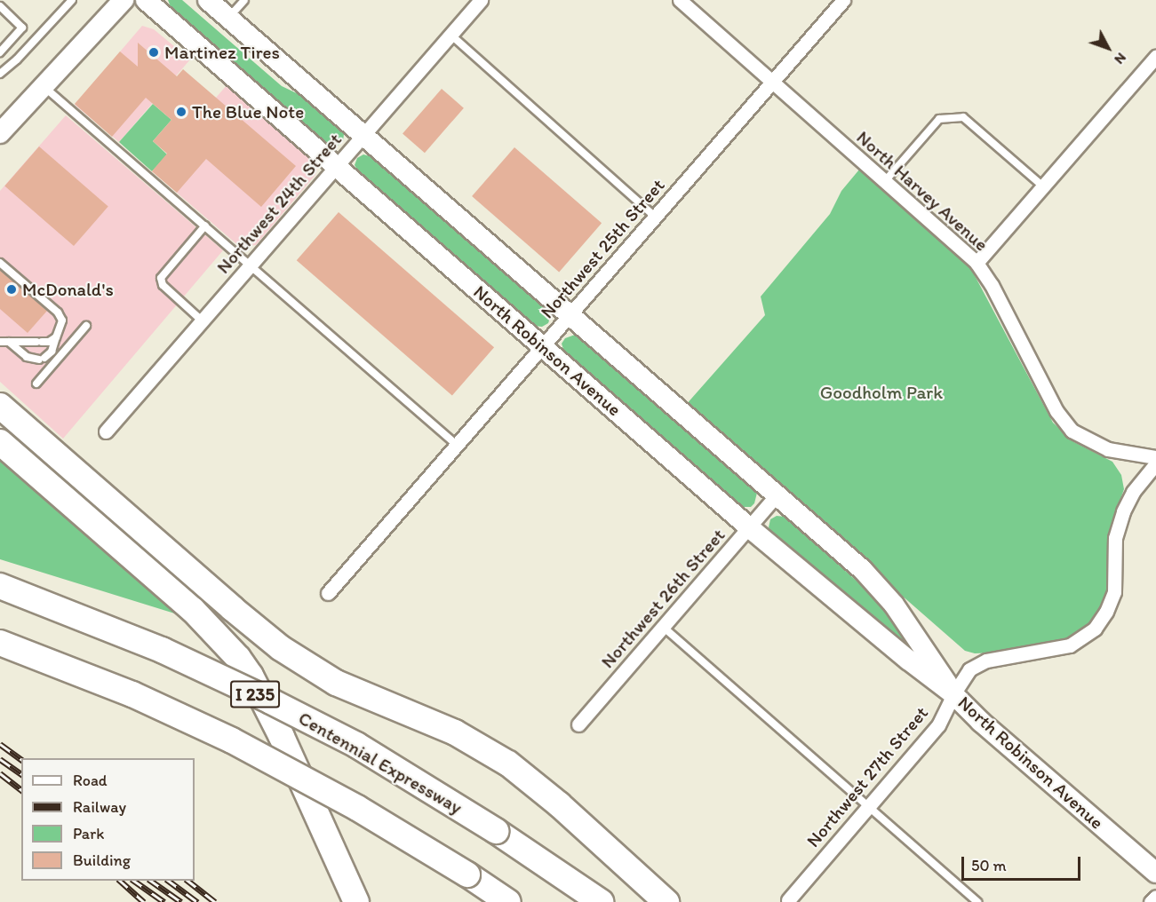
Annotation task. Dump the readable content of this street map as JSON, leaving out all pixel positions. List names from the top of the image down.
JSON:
{
  "streets": {
    "highway": ["I 235", "Centennial Expressway"],
    "street": [
      "North Harvey Avenue",
      "Northwest 24th Street",
      "Northwest 25th Street",
      "North Robinson Avenue",
      "Northwest 26th Street",
      "Northwest 27th Street"
    ]
  },
  "crossings": [
    ["North Harvey Avenue", "Northwest 25th Street"],
    ["Northwest 24th Street", "North Robinson Avenue"],
    ["Northwest 25th Street", "North Robinson Avenue"],
    ["North Robinson Avenue", "Northwest 26th Street"],
    ["North Robinson Avenue", "Northwest 27th Street"]
  ],
  "parks": ["Goodholm Park"],
  "places": ["Martinez Tires", "The Blue Note", "McDonald's"],
  "legend": [
    "Road",
    "Railway",
    "Park",
    "Building"
  ],
  "scale_bar": "50 m",
  "north": "bottom right"
}
